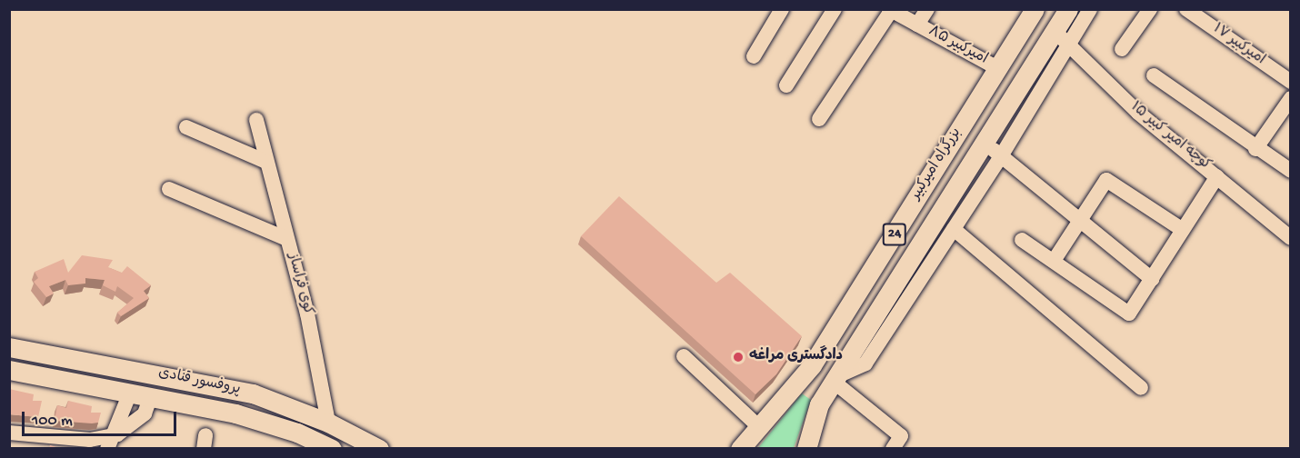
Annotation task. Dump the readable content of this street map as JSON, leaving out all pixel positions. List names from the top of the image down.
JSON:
{
  "streets": {
    "main road": ["بزرگراه امیرکبیر", "24", "پروفسور قنادی"],
    "street": [
      "امیرکبیر ۱۷",
      "امیرکبیر ۸۵",
      "کوچه امیر کبیر ۱۵",
      "کوی فراساز"
    ]
  },
  "crossings": [
    ["امیرکبیر ۸۵", "بزرگراه امیرکبیر"],
    ["کوچه امیر کبیر ۱۵", "بزرگراه امیرکبیر"],
    ["کوی فراساز", "پروفسور قنادی"]
  ],
  "places": ["دادگستری مراغه"],
  "scale_bar": "100 m"
}
